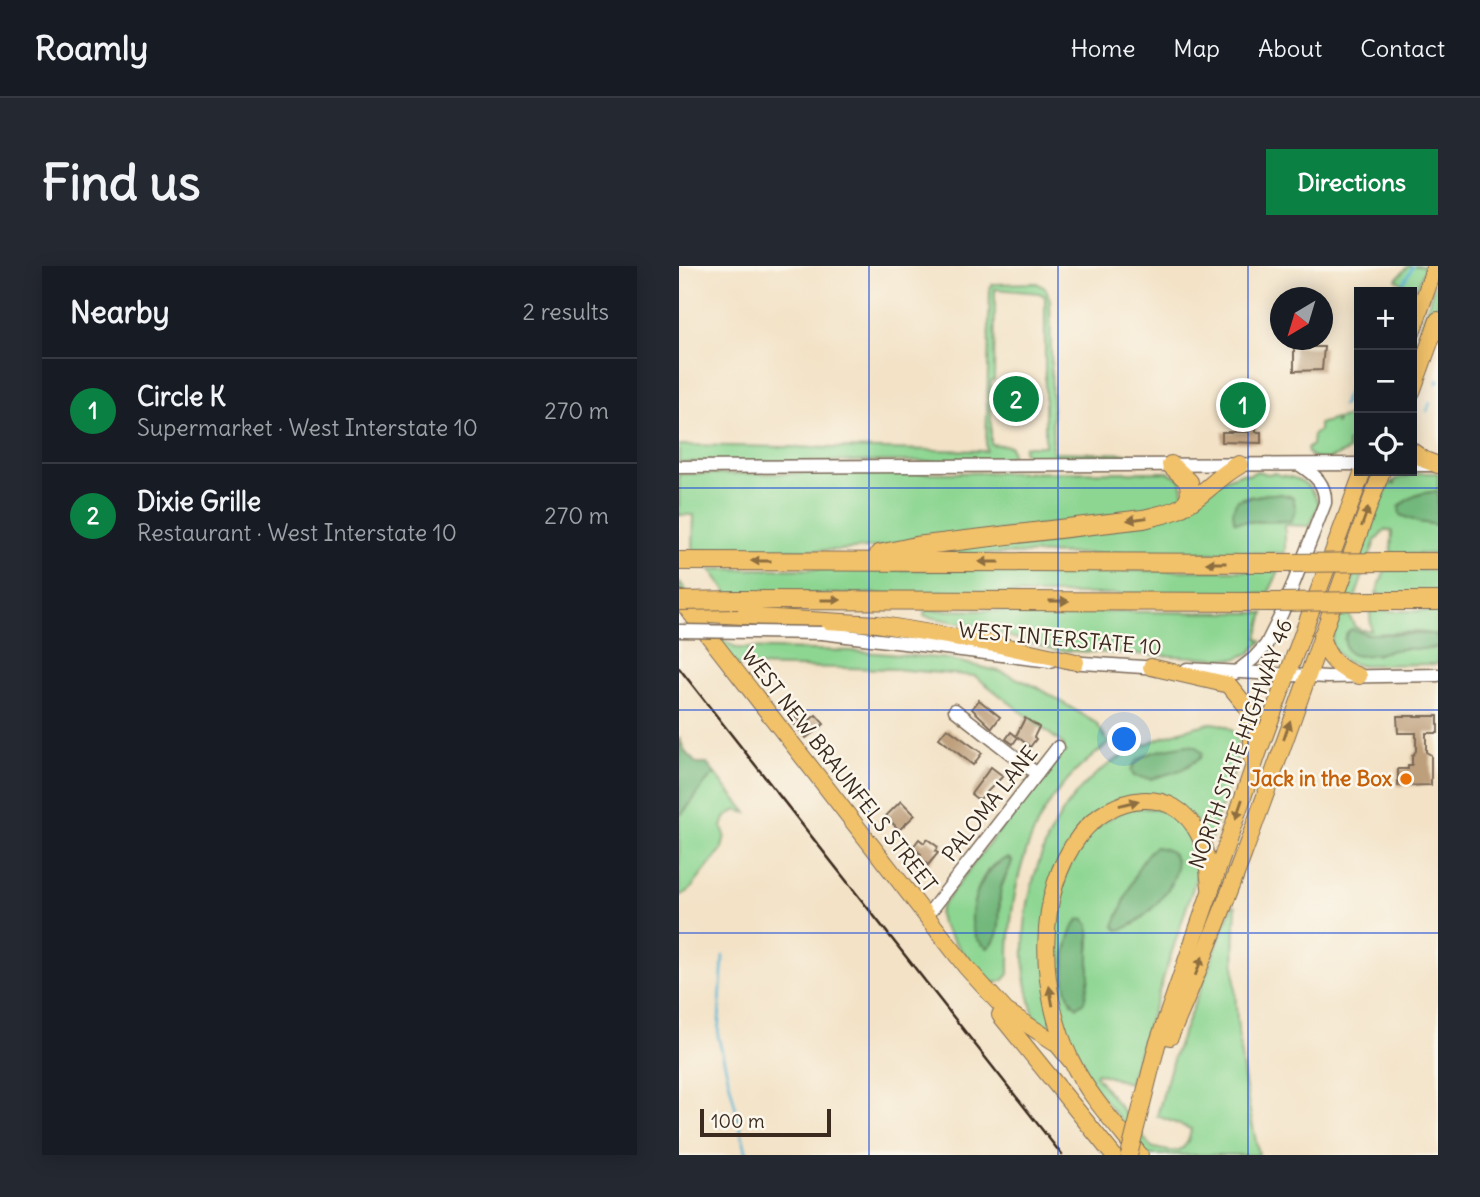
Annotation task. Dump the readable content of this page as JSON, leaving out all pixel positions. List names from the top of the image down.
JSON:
{
  "streets": {
    "main road": ["NORTH STATE HIGHWAY 46", "WEST NEW BRAUNFELS STREET"],
    "street": ["WEST INTERSTATE 10", "PALOMA LANE"]
  },
  "crossings": [
    ["WEST INTERSTATE 10", "NORTH STATE HIGHWAY 46"],
    ["WEST NEW BRAUNFELS STREET", "PALOMA LANE"]
  ],
  "places": ["Jack in the Box"],
  "scale_bar": "100 m",
  "north": "bottom left",
  "page": {
    "header": "Roamly",
    "nav": [
      "Home",
      "Map",
      "About",
      "Contact"
    ],
    "buttons": "Directions",
    "title": "Find us",
    "heading": ["Nearby", "2 results"],
    "map_buttons": ["+", "−"],
    "list": [
      {
        "mark": "1",
        "name": "Circle K",
        "note": "Supermarket · West Interstate 10",
        "value": "270 m"
      },
      {
        "mark": "2",
        "name": "Dixie Grille",
        "note": "Restaurant · West Interstate 10",
        "value": "270 m"
      }
    ],
    "pins": ["2", "1"],
    "scale": "100 m"
  }
}
